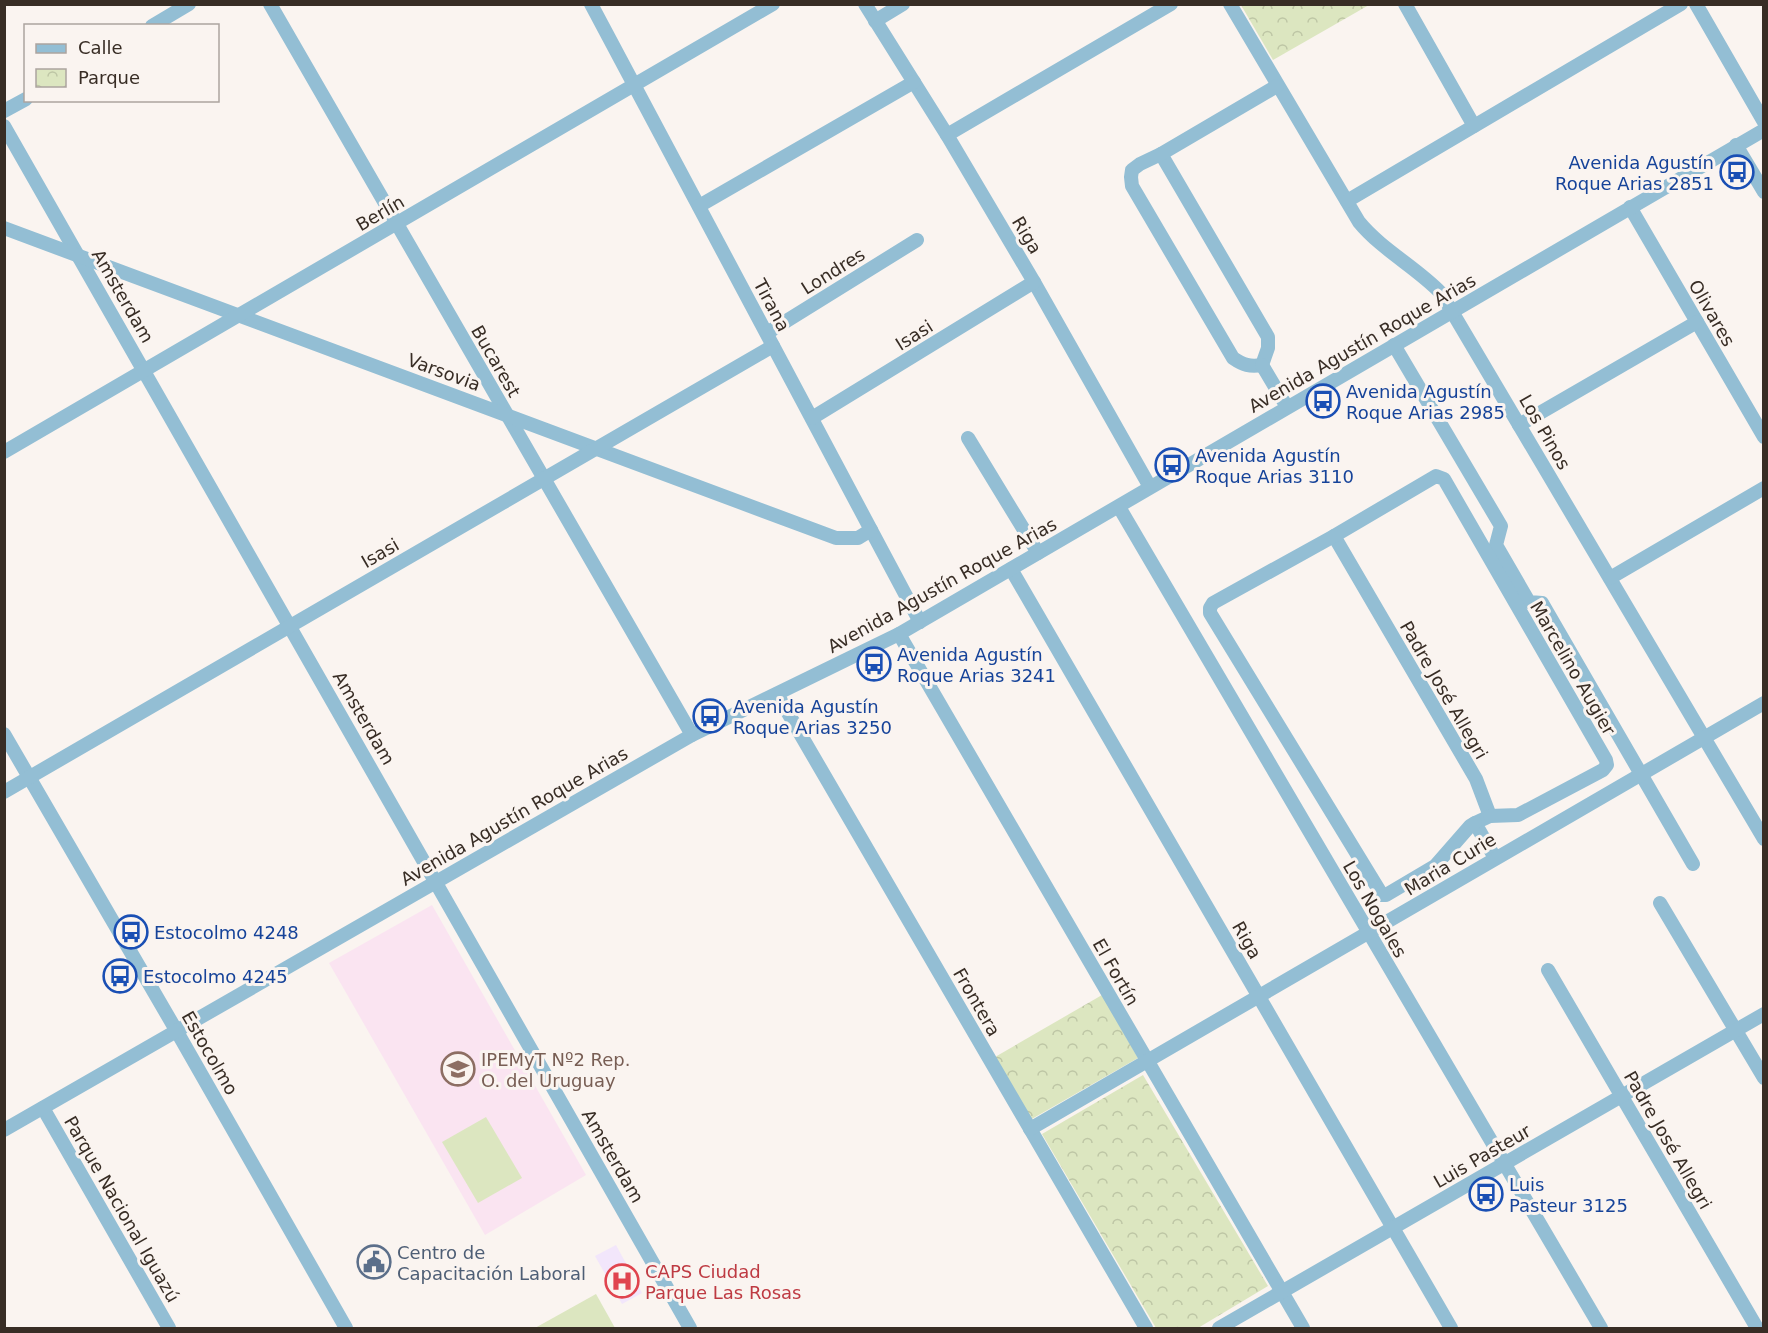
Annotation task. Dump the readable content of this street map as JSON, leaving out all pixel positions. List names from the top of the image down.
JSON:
{
  "streets": {
    "street": [
      "Berlín",
      "Riga",
      "Londres",
      "Amsterdam",
      "Tirana",
      "Olivares",
      "Isasi",
      "Avenida Agustín Roque Arias",
      "Bucarest",
      "Varsovia",
      "Los Pinos",
      "Marcelino Augier",
      "Padre José Allegri",
      "Maria Curie",
      "Los Nogales",
      "El Fortín",
      "Frontera",
      "Estocolmo",
      "Luis Pasteur",
      "Parque Nacional Iguazú"
    ]
  },
  "crossings": [
    ["Berlín", "Amsterdam"],
    ["Berlín", "Tirana"],
    ["Berlín", "Bucarest"],
    ["Berlín", "Varsovia"],
    ["Riga", "Isasi"],
    ["Riga", "Avenida Agustín Roque Arias"],
    ["Riga", "Maria Curie"],
    ["Riga", "Luis Pasteur"],
    ["Londres", "Tirana"],
    ["Amsterdam", "Isasi"],
    ["Amsterdam", "Avenida Agustín Roque Arias"],
    ["Amsterdam", "Varsovia"],
    ["Tirana", "Isasi"],
    ["Tirana", "Avenida Agustín Roque Arias"],
    ["Tirana", "Varsovia"],
    ["Olivares", "Avenida Agustín Roque Arias"],
    ["Isasi", "Bucarest"],
    ["Isasi", "Varsovia"],
    ["Isasi", "Estocolmo"],
    ["Avenida Agustín Roque Arias", "Bucarest"],
    ["Avenida Agustín Roque Arias", "Los Pinos"],
    ["Avenida Agustín Roque Arias", "Los Nogales"],
    ["Avenida Agustín Roque Arias", "El Fortín"],
    ["Avenida Agustín Roque Arias", "Frontera"],
    ["Avenida Agustín Roque Arias", "Estocolmo"],
    ["Avenida Agustín Roque Arias", "Parque Nacional Iguazú"],
    ["Bucarest", "Varsovia"],
    ["Los Pinos", "Maria Curie"],
    ["Marcelino Augier", "Padre José Allegri"],
    ["Padre José Allegri", "Luis Pasteur"],
    ["Maria Curie", "Los Nogales"],
    ["Maria Curie", "El Fortín"],
    ["Maria Curie", "Frontera"],
    ["Los Nogales", "Luis Pasteur"],
    ["El Fortín", "Luis Pasteur"]
  ],
  "places": {
    "bus stop": [
      "Avenida Agustín Roque Arias 2851",
      "Avenida Agustín Roque Arias 2985",
      "Avenida Agustín Roque Arias 3110",
      "Avenida Agustín Roque Arias 3241",
      "Avenida Agustín Roque Arias 3250",
      "Estocolmo 4248",
      "Estocolmo 4245",
      "Luis Pasteur 3125"
    ],
    "school or university": ["IPEMyT Nº2 Rep. O. del Uruguay"],
    "public building": ["Centro de Capacitación Laboral"],
    "hospital": ["CAPS Ciudad Parque Las Rosas"]
  },
  "legend": ["Calle", "Parque"]
}
